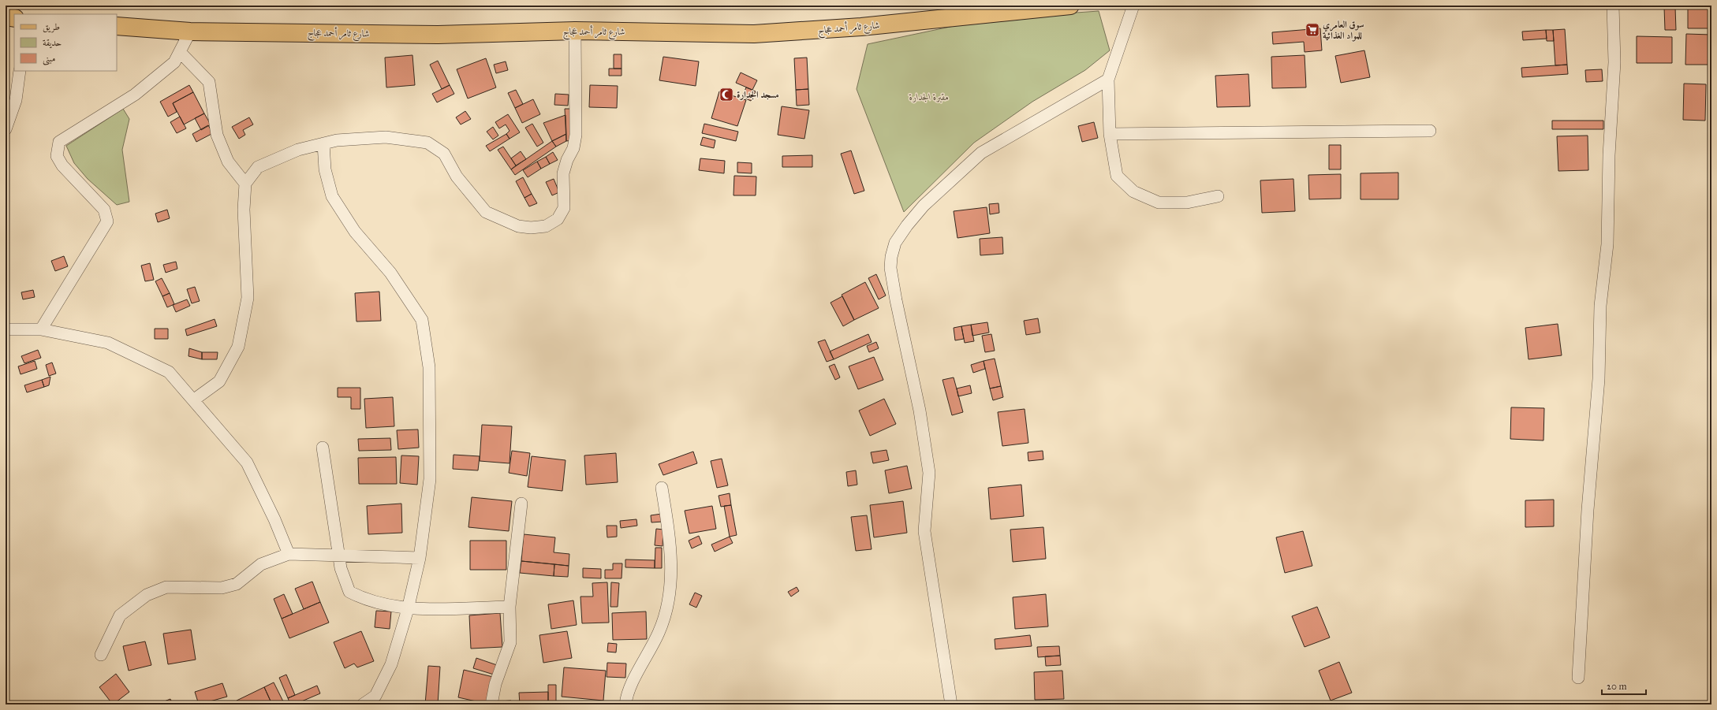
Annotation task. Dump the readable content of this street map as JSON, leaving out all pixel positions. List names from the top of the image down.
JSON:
{
  "streets": {
    "main road": ["شارع ثامر أحمد عجاج"]
  },
  "parks": ["مقبرة الجدارة"],
  "places": {
    "supermarket": ["سوق العامري للمواد الغذائية"],
    "mosque": ["مسجد الجدارة"]
  },
  "legend": ["طريق", "حديقة", "مبنى"],
  "scale_bar": "20 m"
}
